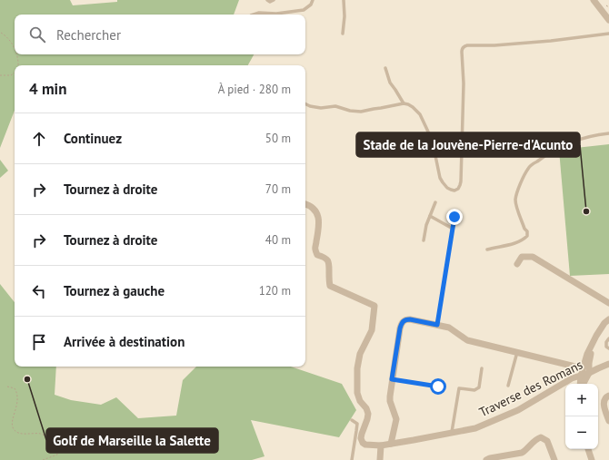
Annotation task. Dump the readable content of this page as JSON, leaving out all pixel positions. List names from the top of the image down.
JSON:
{
  "streets": {
    "street": ["Traverse des Romans"]
  },
  "places": ["Stade de la Jouvène-Pierre-d'Acunto", "Golf de Marseille la Salette"],
  "page": {
    "search": "Rechercher",
    "heading": ["4 min", "À pied · 280 m"],
    "list": [
      ["Continuez", "50 m"],
      ["Tournez à droite", "70 m"],
      ["Tournez à droite", "40 m"],
      ["Tournez à gauche", "120 m"],
      "Arrivée à destination"
    ],
    "map_buttons": ["+", "−"]
  }
}
